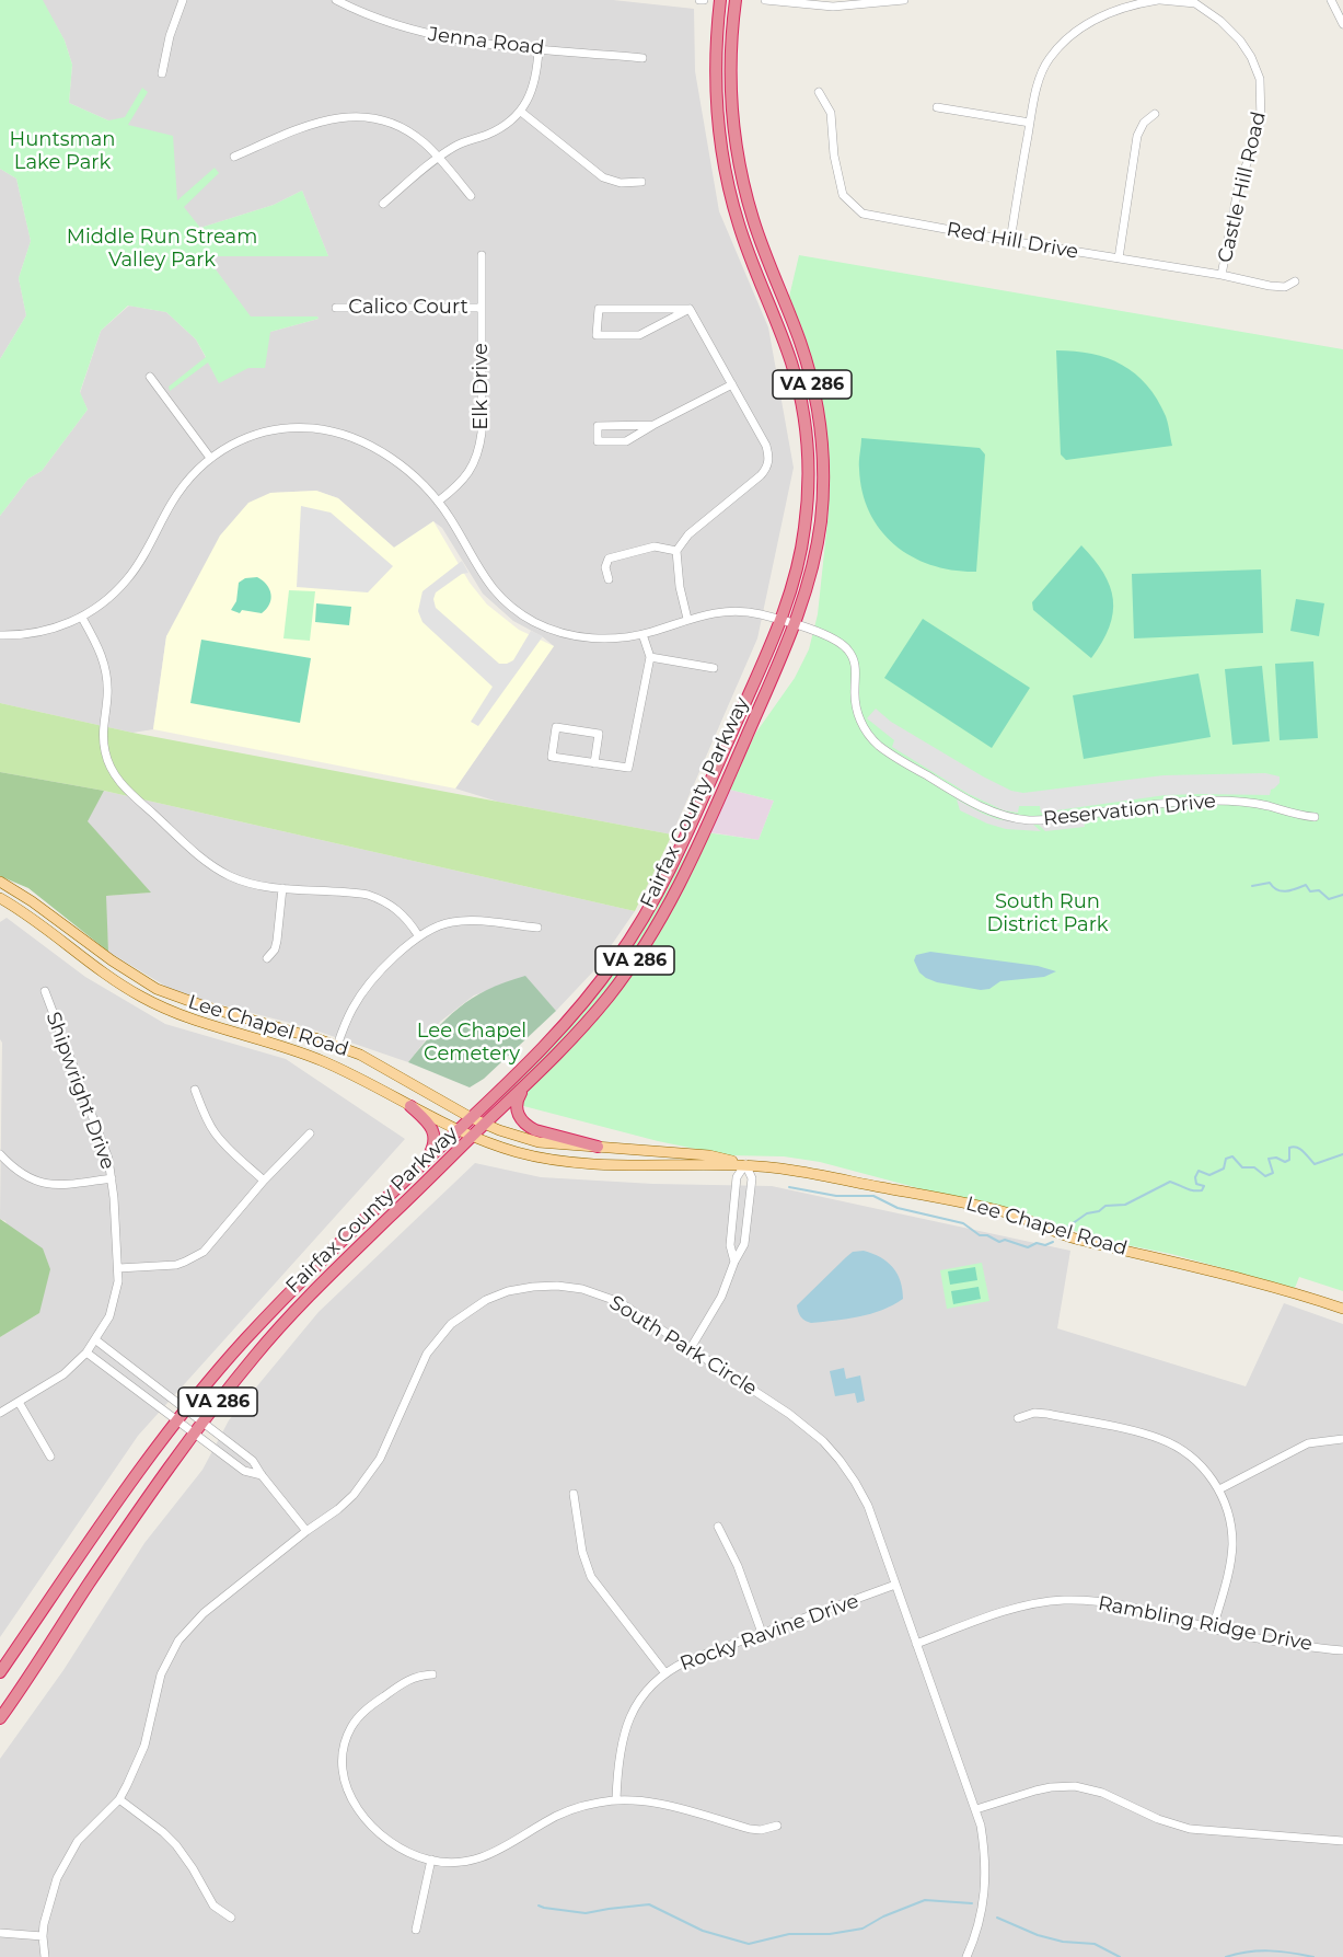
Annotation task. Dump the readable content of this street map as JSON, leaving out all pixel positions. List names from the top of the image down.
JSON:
{
  "streets": {
    "highway": ["VA 286", "Fairfax County Parkway"],
    "main road": ["Lee Chapel Road"],
    "street": [
      "Jenna Road",
      "Castle Hill Road",
      "Red Hill Drive",
      "Calico Court",
      "Elk Drive",
      "Reservation Drive",
      "Shipwright Drive",
      "South Park Circle",
      "Rambling Ridge Drive",
      "Rocky Ravine Drive"
    ]
  },
  "crossings": [
    ["Castle Hill Road", "Red Hill Drive"],
    ["Calico Court", "Elk Drive"],
    ["Elk Drive", "Reservation Drive"],
    ["Fairfax County Parkway", "Reservation Drive"],
    ["Fairfax County Parkway", "Lee Chapel Road"],
    ["South Park Circle", "Rambling Ridge Drive"],
    ["South Park Circle", "Rocky Ravine Drive"]
  ],
  "parks": [
    "Huntsman Lake Park",
    "Middle Run Stream Valley Park",
    "South Run District Park",
    "Lee Chapel Cemetery"
  ]
}
